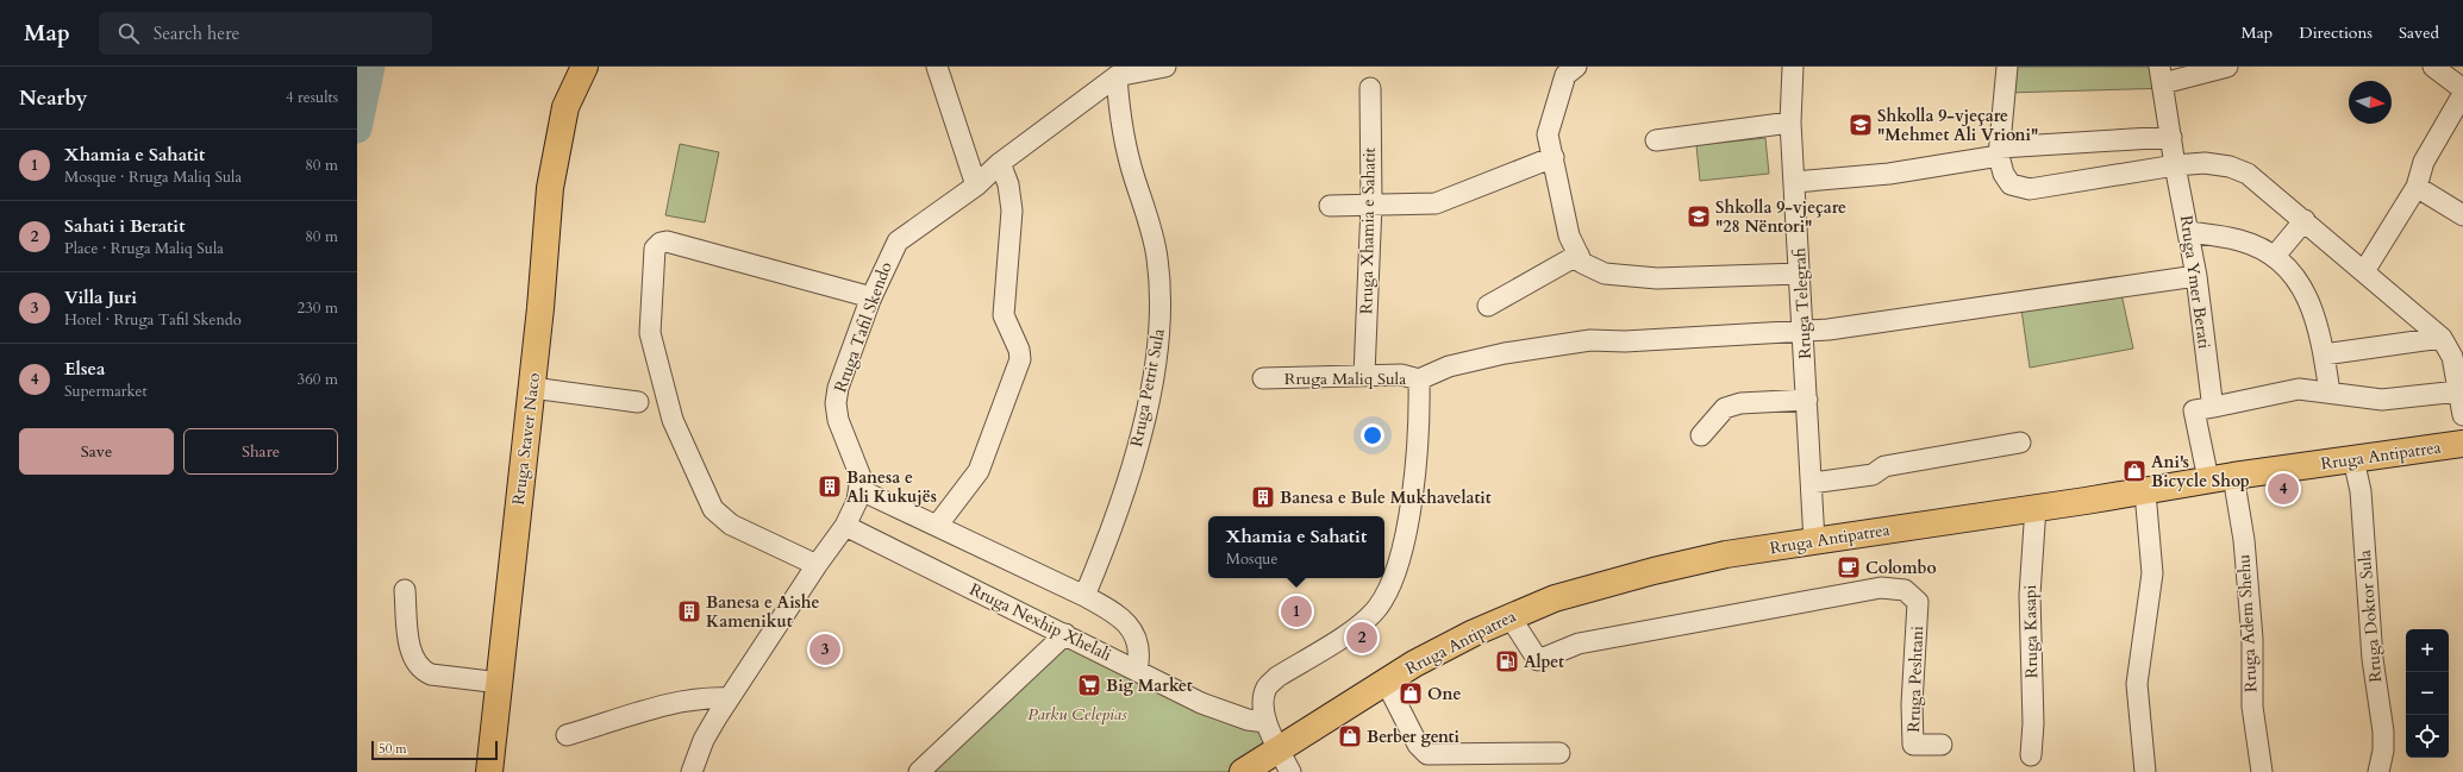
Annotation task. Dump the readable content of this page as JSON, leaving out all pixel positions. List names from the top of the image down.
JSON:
{
  "streets": {
    "main road": ["Rruga Staver Naco", "Rruga Antipatrea"],
    "street": [
      "Rruga Xhamia e Sahatit",
      "Rruga Ymer Berati",
      "Rruga Telegrafi",
      "Rruga Tafil Skendo",
      "Rruga Maliq Sula",
      "Rruga Petrit Sula",
      "Rruga Doktor Sula",
      "Rruga Nexhip Xhelali",
      "Rruga Adem Shehu",
      "Rruga Kasapi",
      "Rruga Peshtani"
    ]
  },
  "crossings": [
    ["Rruga Xhamia e Sahatit", "Rruga Maliq Sula"],
    ["Rruga Telegrafi", "Rruga Antipatrea"],
    ["Rruga Tafil Skendo", "Rruga Petrit Sula"],
    ["Rruga Maliq Sula", "Rruga Antipatrea"],
    ["Rruga Maliq Sula", "Rruga Nexhip Xhelali"],
    ["Rruga Antipatrea", "Rruga Doktor Sula"],
    ["Rruga Antipatrea", "Rruga Adem Shehu"],
    ["Rruga Antipatrea", "Rruga Kasapi"],
    ["Rruga Antipatrea", "Rruga Peshtani"]
  ],
  "parks": ["Parku Celepias"],
  "places": {
    "school or university": ["Shkolla 9-vjeçare \"Mehmet Ali Vrioni\"", "Shkolla 9-vjeçare \"28 Nëntori\""],
    "shop": ["Ani's Bicycle Shop", "One", "Berber genti"],
    "building": ["Banesa e Ali Kukujës", "Banesa e Bule Mukhavelatit", "Banesa e Aishe Kamenikut"],
    "cafe": ["Colombo"],
    "fuel station": ["Alpet"],
    "supermarket": ["Big Market"]
  },
  "scale_bar": "50 m",
  "north": "right",
  "page": {
    "header": "Map",
    "search": "Search here",
    "nav": ["Map", "Directions", "Saved"],
    "heading": ["Nearby", "4 results"],
    "list": [
      {
        "mark": "1",
        "name": "Xhamia e Sahatit",
        "note": "Mosque · Rruga Maliq Sula",
        "value": "80 m"
      },
      {
        "mark": "2",
        "name": "Sahati i Beratit",
        "note": "Place · Rruga Maliq Sula",
        "value": "80 m"
      },
      {
        "mark": "3",
        "name": "Villa Juri",
        "note": "Hotel · Rruga Tafil Skendo",
        "value": "230 m"
      },
      {
        "mark": "4",
        "name": "Elsea",
        "note": "Supermarket",
        "value": "360 m"
      }
    ],
    "buttons": ["Save", "Share"],
    "pins": [
      "4",
      "1",
      "2",
      "3"
    ],
    "popup": ["Xhamia e Sahatit", "Mosque"],
    "map_buttons": ["+", "−"],
    "scale": "50 m"
  }
}
